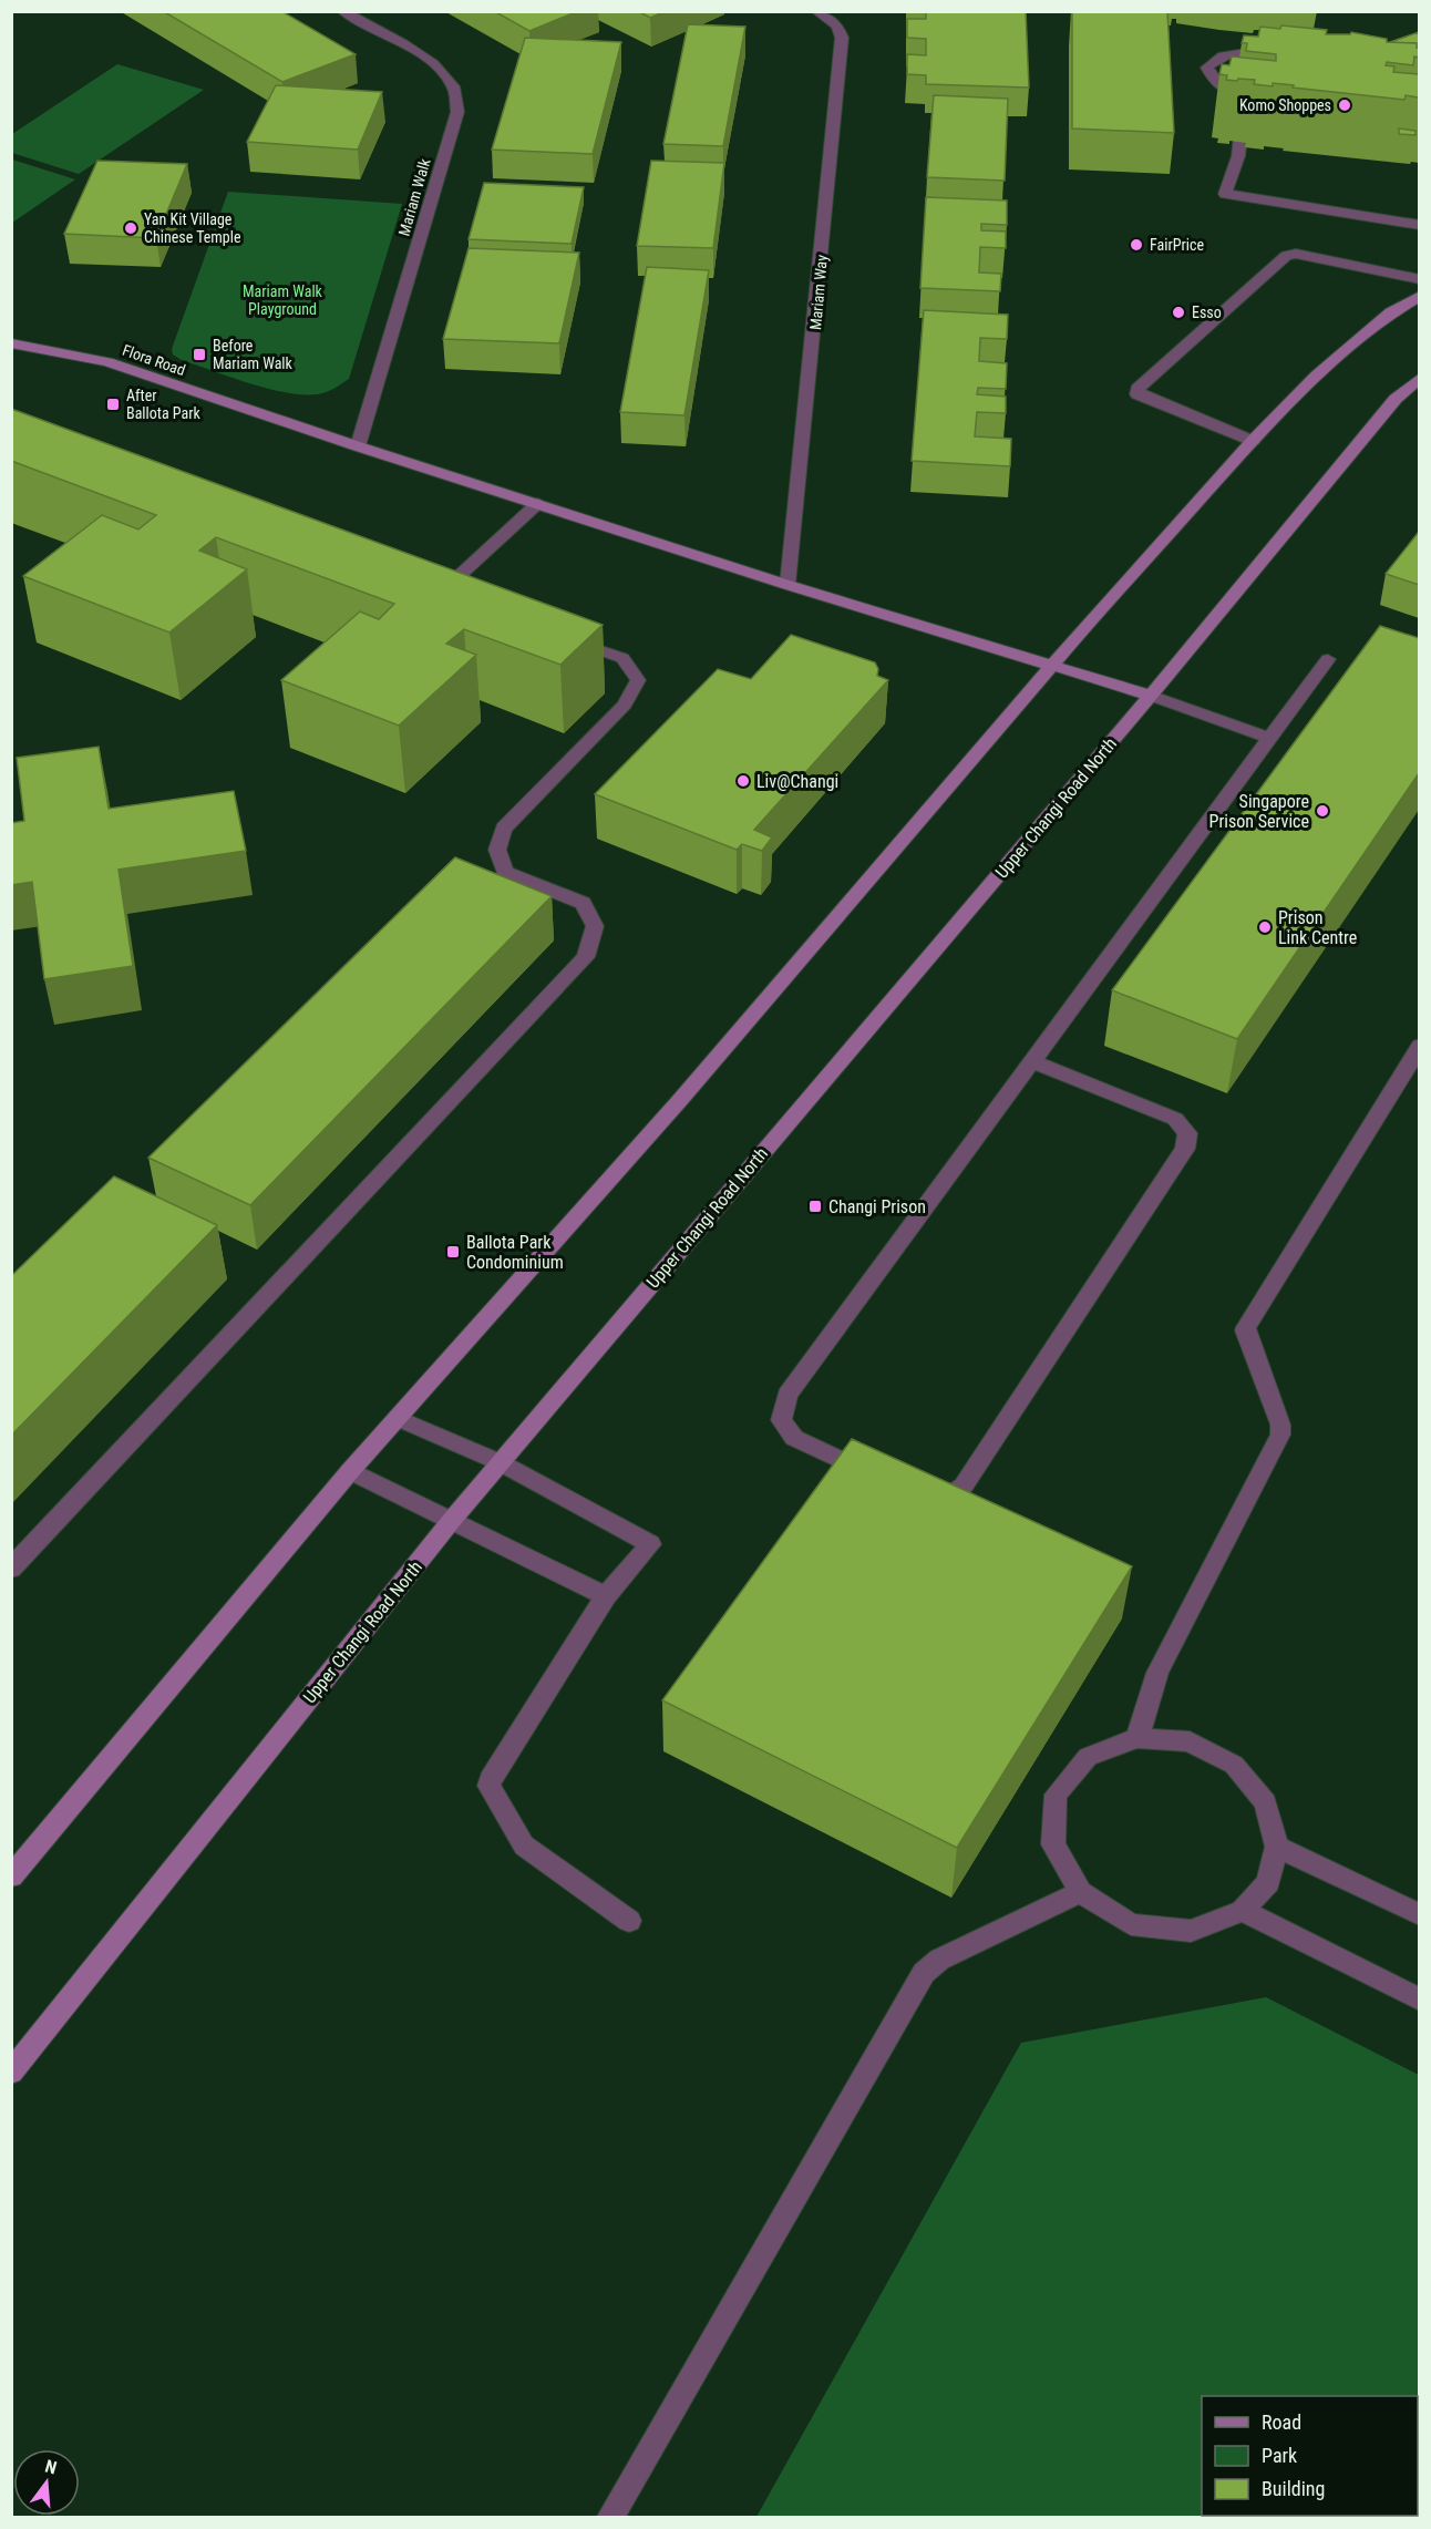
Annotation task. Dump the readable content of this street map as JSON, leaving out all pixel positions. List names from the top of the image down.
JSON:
{
  "streets": {
    "street": [
      "Mariam Walk",
      "Mariam Way",
      "Flora Road",
      "Upper Changi Road North"
    ]
  },
  "crossings": [
    ["Mariam Walk", "Flora Road"]
  ],
  "parks": ["Mariam Walk Playground"],
  "places": {
    "other": [
      "Komo Shoppes",
      "Yan Kit Village Chinese Temple",
      "FairPrice",
      "Esso",
      "Liv@Changi",
      "Singapore Prison Service",
      "Prison Link Centre"
    ],
    "transit": [
      "Before Mariam Walk",
      "After Ballota Park",
      "Changi Prison",
      "Ballota Park Condominium"
    ]
  },
  "legend": ["Road", "Park", "Building"],
  "north": "top"
}
